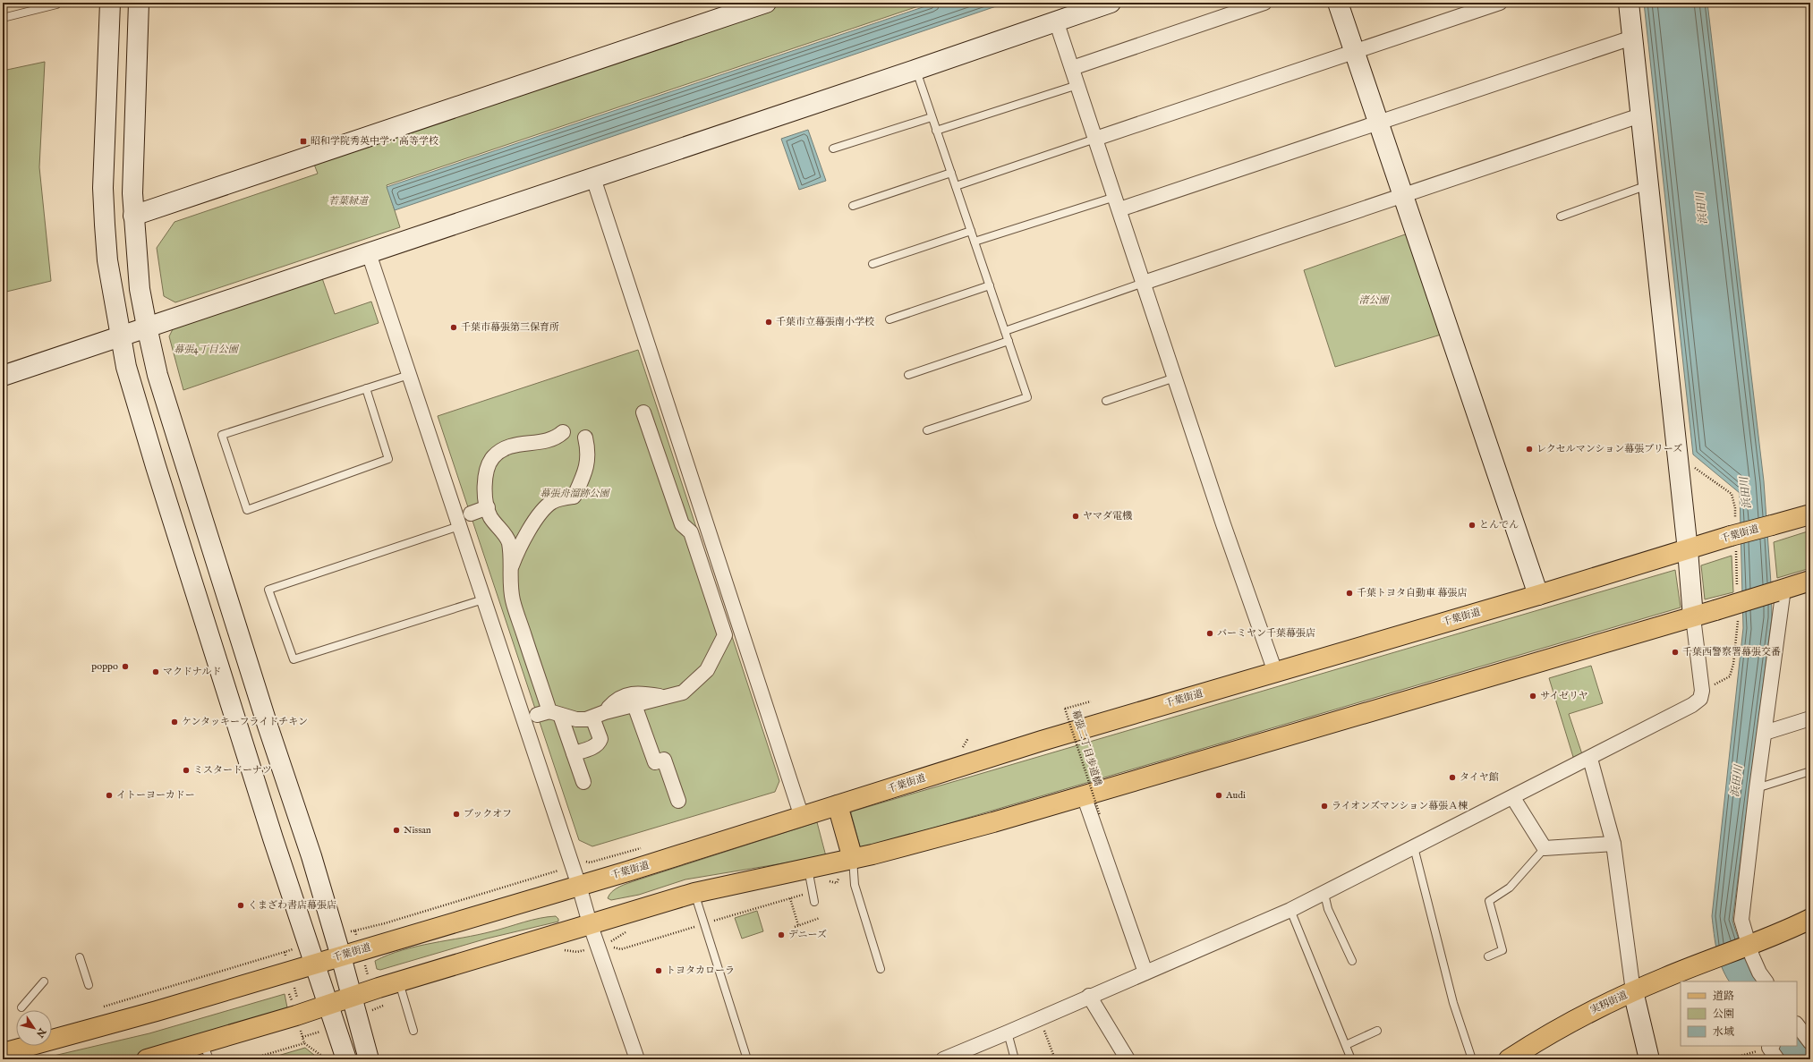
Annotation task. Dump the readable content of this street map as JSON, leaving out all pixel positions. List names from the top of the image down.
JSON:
{
  "streets": {
    "main road": ["千葉街道", "実籾街道"],
    "path": ["幕張二丁目歩道橋"]
  },
  "water": ["浜田川"],
  "parks": [
    "若葉緑道",
    "渚公園",
    "幕張4丁目公園",
    "幕張舟溜跡公園"
  ],
  "places": {
    "transit": ["昭和学院秀英中学・高等学校"],
    "other": [
      "千葉市立幕張南小学校",
      "千葉市幕張第三保育所",
      "レクセルマンション幕張ブリーズ",
      "ヤマダ電機",
      "とんでん",
      "千葉トヨタ自動車 幕張店",
      "バーミヤン千葉幕張店",
      "千葉西警察署幕張交番",
      "poppo",
      "マクドナルド",
      "サイゼリヤ",
      "ケンタッキーフライドチキン",
      "ミスタードーナツ",
      "タイヤ館",
      "イトーヨーカドー",
      "Audi",
      "ライオンズマンション幕張Ａ棟",
      "ブックオフ",
      "Nissan",
      "くまざわ書店幕張店",
      "デニーズ",
      "トヨタカローラ"
    ]
  },
  "legend": ["道路", "公園", "水域"],
  "north": "bottom right"
}
